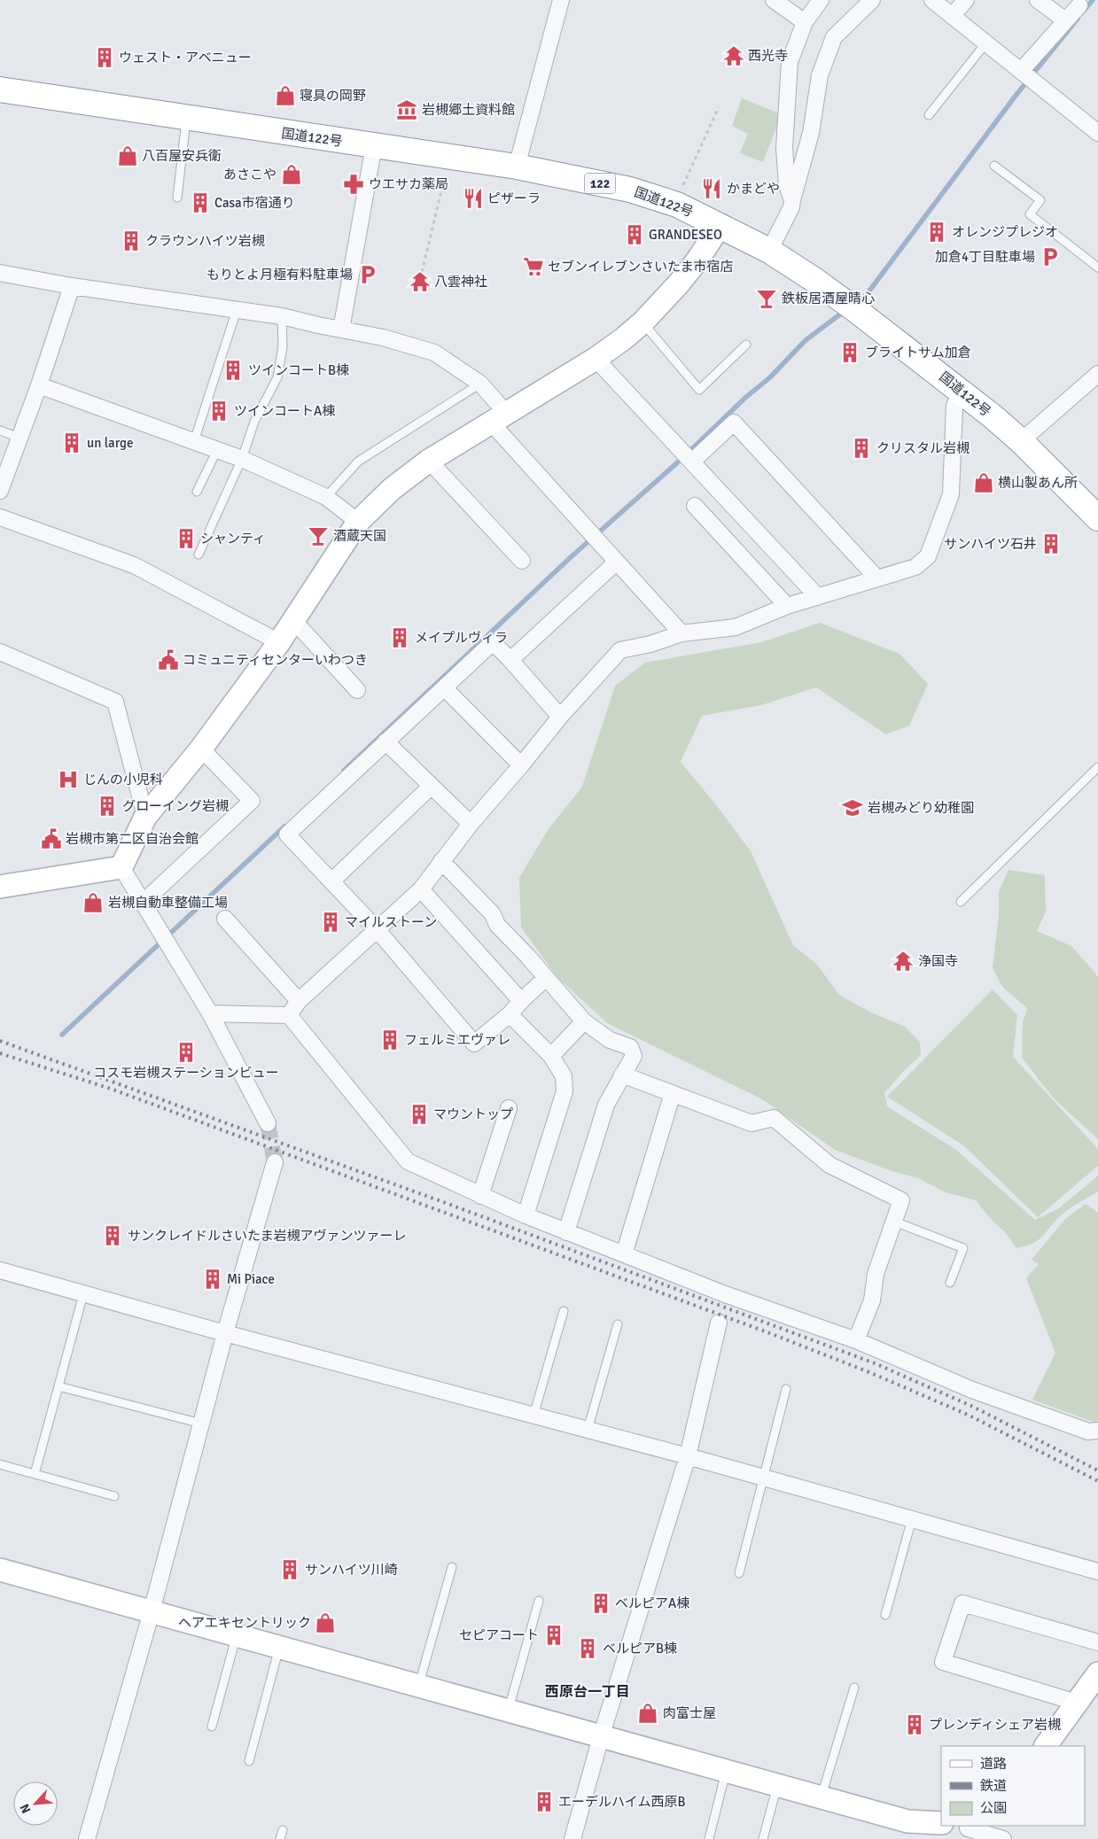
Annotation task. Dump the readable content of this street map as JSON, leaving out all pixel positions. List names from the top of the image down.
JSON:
{
  "streets": {
    "highway": ["国道122号", "122"]
  },
  "districts": ["西原台一丁目"],
  "places": {
    "temple": ["西光寺", "八雲神社", "浄国寺"],
    "building": [
      "ウェスト・アベニュー",
      "Casa市宿通り",
      "オレンジプレジオ",
      "GRANDESEO",
      "クラウンハイツ岩槻",
      "ブライトサム加倉",
      "ツインコートB棟",
      "ツインコートA棟",
      "un large",
      "クリスタル岩槻",
      "シャンティ",
      "サンハイツ石井",
      "メイプルヴィラ",
      "グローイング岩槻",
      "マイルストーン",
      "フェルミエヴァレ",
      "コスモ岩槻ステーションビュー",
      "マウントップ",
      "サンクレイドルさいたま岩槻アヴァンツァーレ",
      "Mi Piace",
      "サンハイツ川崎",
      "ベルピアA棟",
      "セピアコート",
      "ベルピアB棟",
      "プレンディシェア岩槻",
      "エーデルハイム西原B"
    ],
    "shop": [
      "寝具の岡野",
      "八百屋安兵衛",
      "あさこや",
      "横山製あん所",
      "岩槻自動車整備工場",
      "ヘアエキセントリック",
      "肉富士屋"
    ],
    "museum": ["岩槻郷土資料館"],
    "pharmacy": ["ウエサカ薬局"],
    "restaurant": ["かまどや", "ピザーラ"],
    "parking": ["加倉4丁目駐車場", "もりとよ月極有料駐車場"],
    "supermarket": ["セブンイレブンさいたま市宿店"],
    "bar": ["鉄板居酒屋晴心", "酒蔵天国"],
    "public building": ["コミュニティセンターいわつき", "岩槻市第二区自治会館"],
    "hospital": ["じんの小児科"],
    "school or university": ["岩槻みどり幼稚園"]
  },
  "legend": ["道路", "鉄道", "公園"],
  "north": "bottom left"
}
